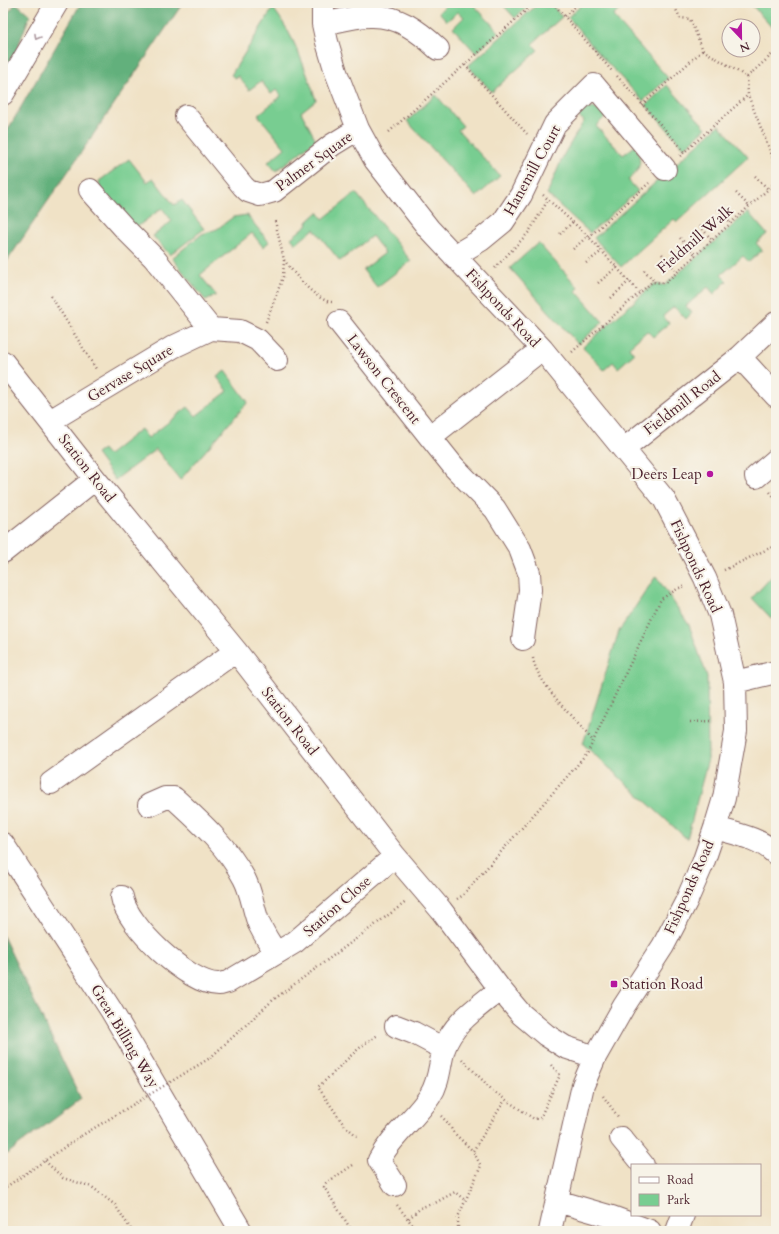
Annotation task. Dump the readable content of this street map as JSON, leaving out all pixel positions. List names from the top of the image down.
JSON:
{
  "streets": {
    "main road": [
      "Palmer Square",
      "Hanemill Court",
      "Fishponds Road",
      "Gervase Square",
      "Lawson Crescent",
      "Fieldmill Road",
      "Station Road",
      "Station Close",
      "Great Billing Way"
    ],
    "path": ["Fieldmill Walk"]
  },
  "crossings": [
    ["Palmer Square", "Fishponds Road"],
    ["Hanemill Court", "Fishponds Road"],
    ["Fishponds Road", "Lawson Crescent"],
    ["Fishponds Road", "Fieldmill Road"],
    ["Fishponds Road", "Station Road"],
    ["Gervase Square", "Station Road"],
    ["Station Road", "Station Close"]
  ],
  "places": {
    "other": ["Deers Leap"],
    "transit": ["Station Road"]
  },
  "legend": ["Road", "Park"],
  "north": "bottom"
}
